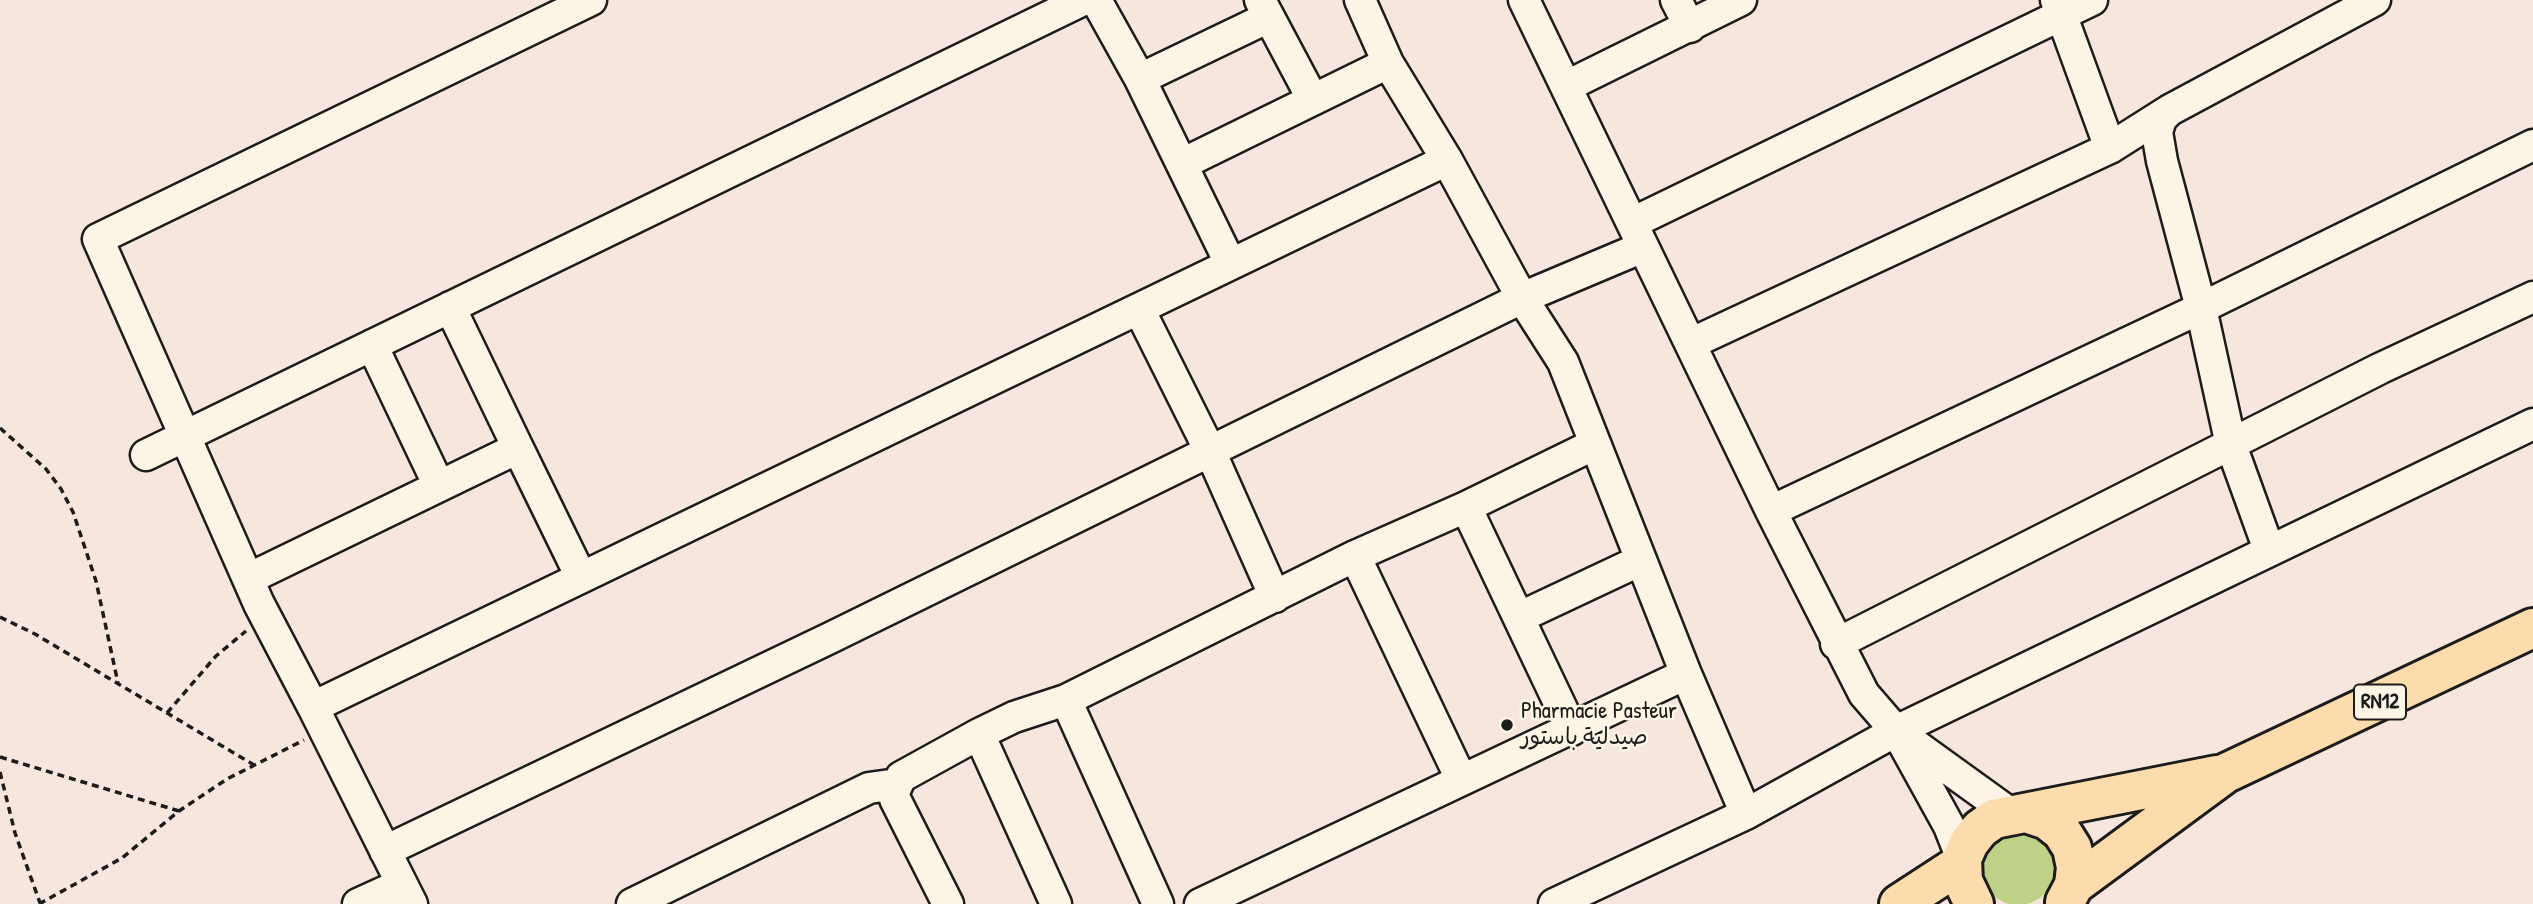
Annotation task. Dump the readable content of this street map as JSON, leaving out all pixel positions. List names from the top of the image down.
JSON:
{
  "streets": {
    "main road": ["RN12"]
  },
  "places": ["Pharmacie Pasteur صيدلية باستور"]
}
